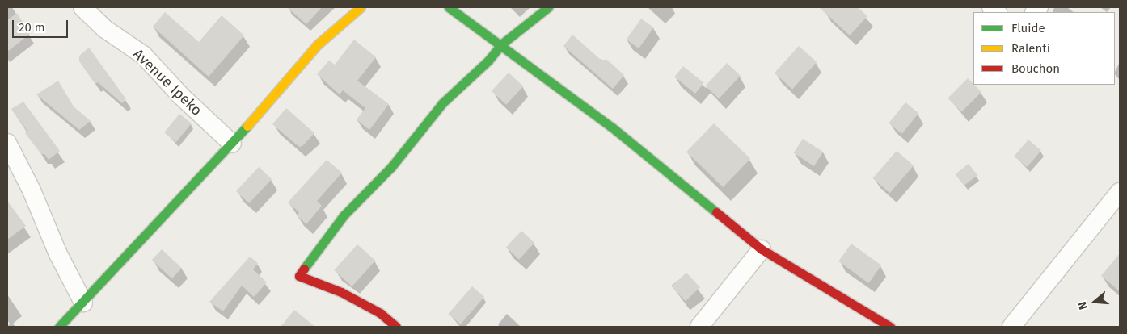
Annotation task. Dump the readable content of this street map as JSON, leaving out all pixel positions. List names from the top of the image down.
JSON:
{
  "streets": {
    "street": ["Avenue Ipeko"]
  },
  "legend": ["Fluide", "Ralenti", "Bouchon"],
  "scale_bar": "20 m",
  "north": "left"
}
